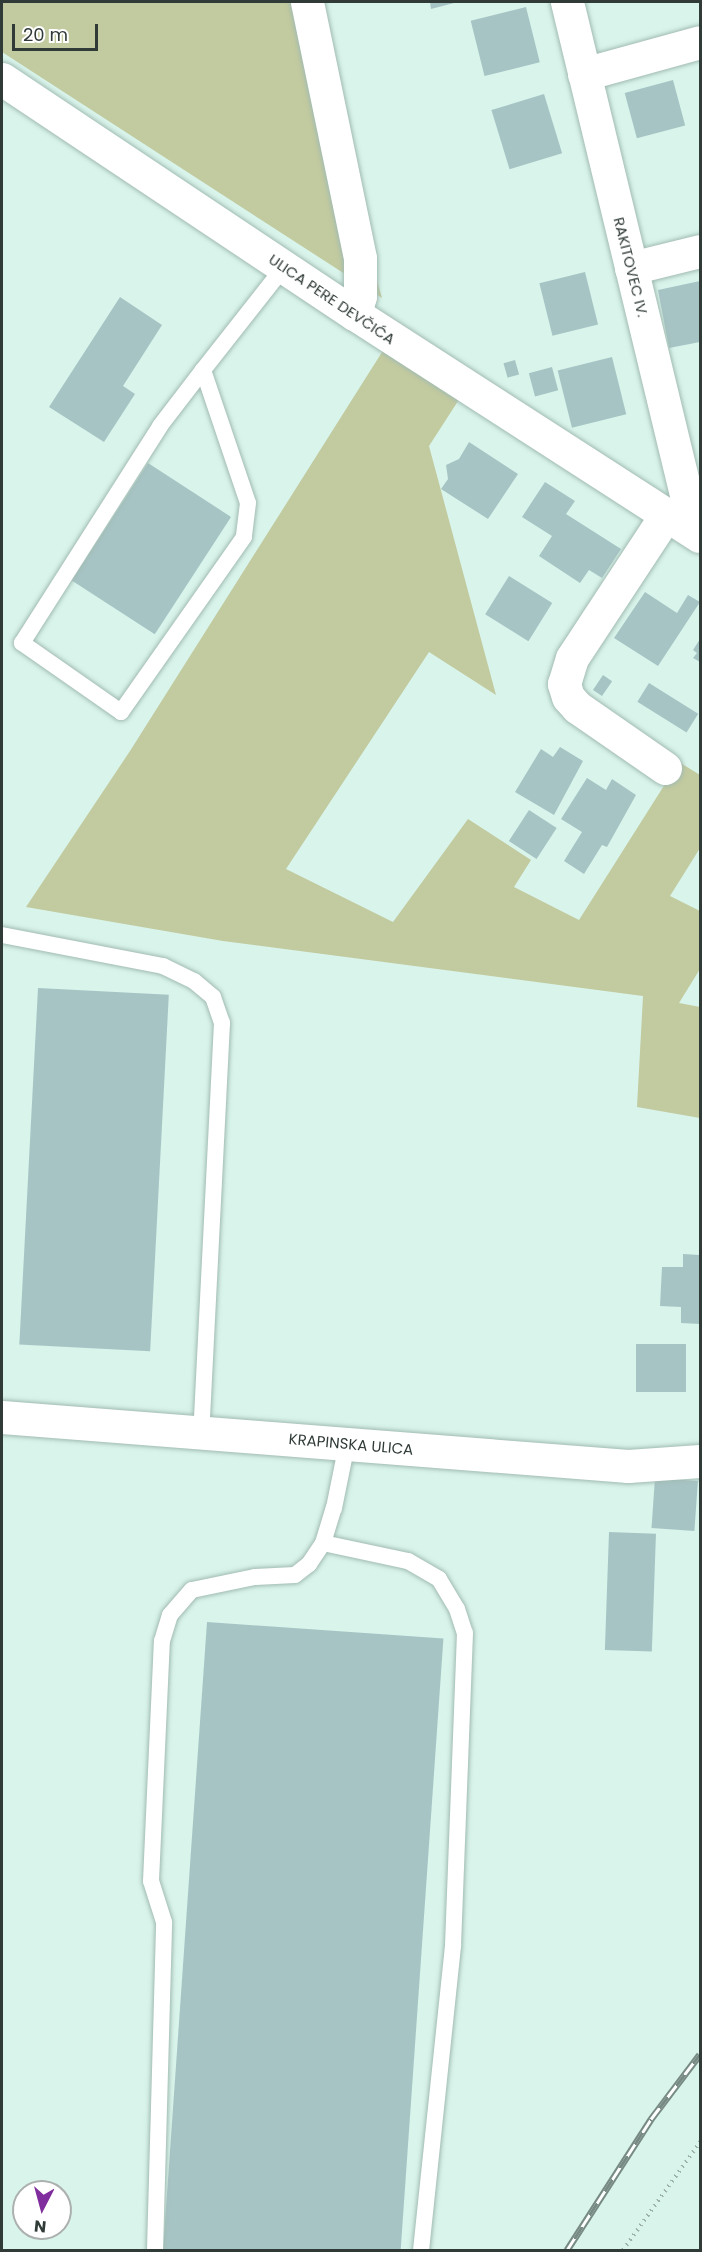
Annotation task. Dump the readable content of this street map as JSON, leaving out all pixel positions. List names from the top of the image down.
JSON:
{
  "streets": {
    "street": ["RAKITOVEC IV.", "ULICA PERE DEVČIĆA", "KRAPINSKA ULICA"]
  },
  "crossings": [
    ["RAKITOVEC IV.", "ULICA PERE DEVČIĆA"]
  ],
  "scale_bar": "20 m",
  "north": "bottom"
}
